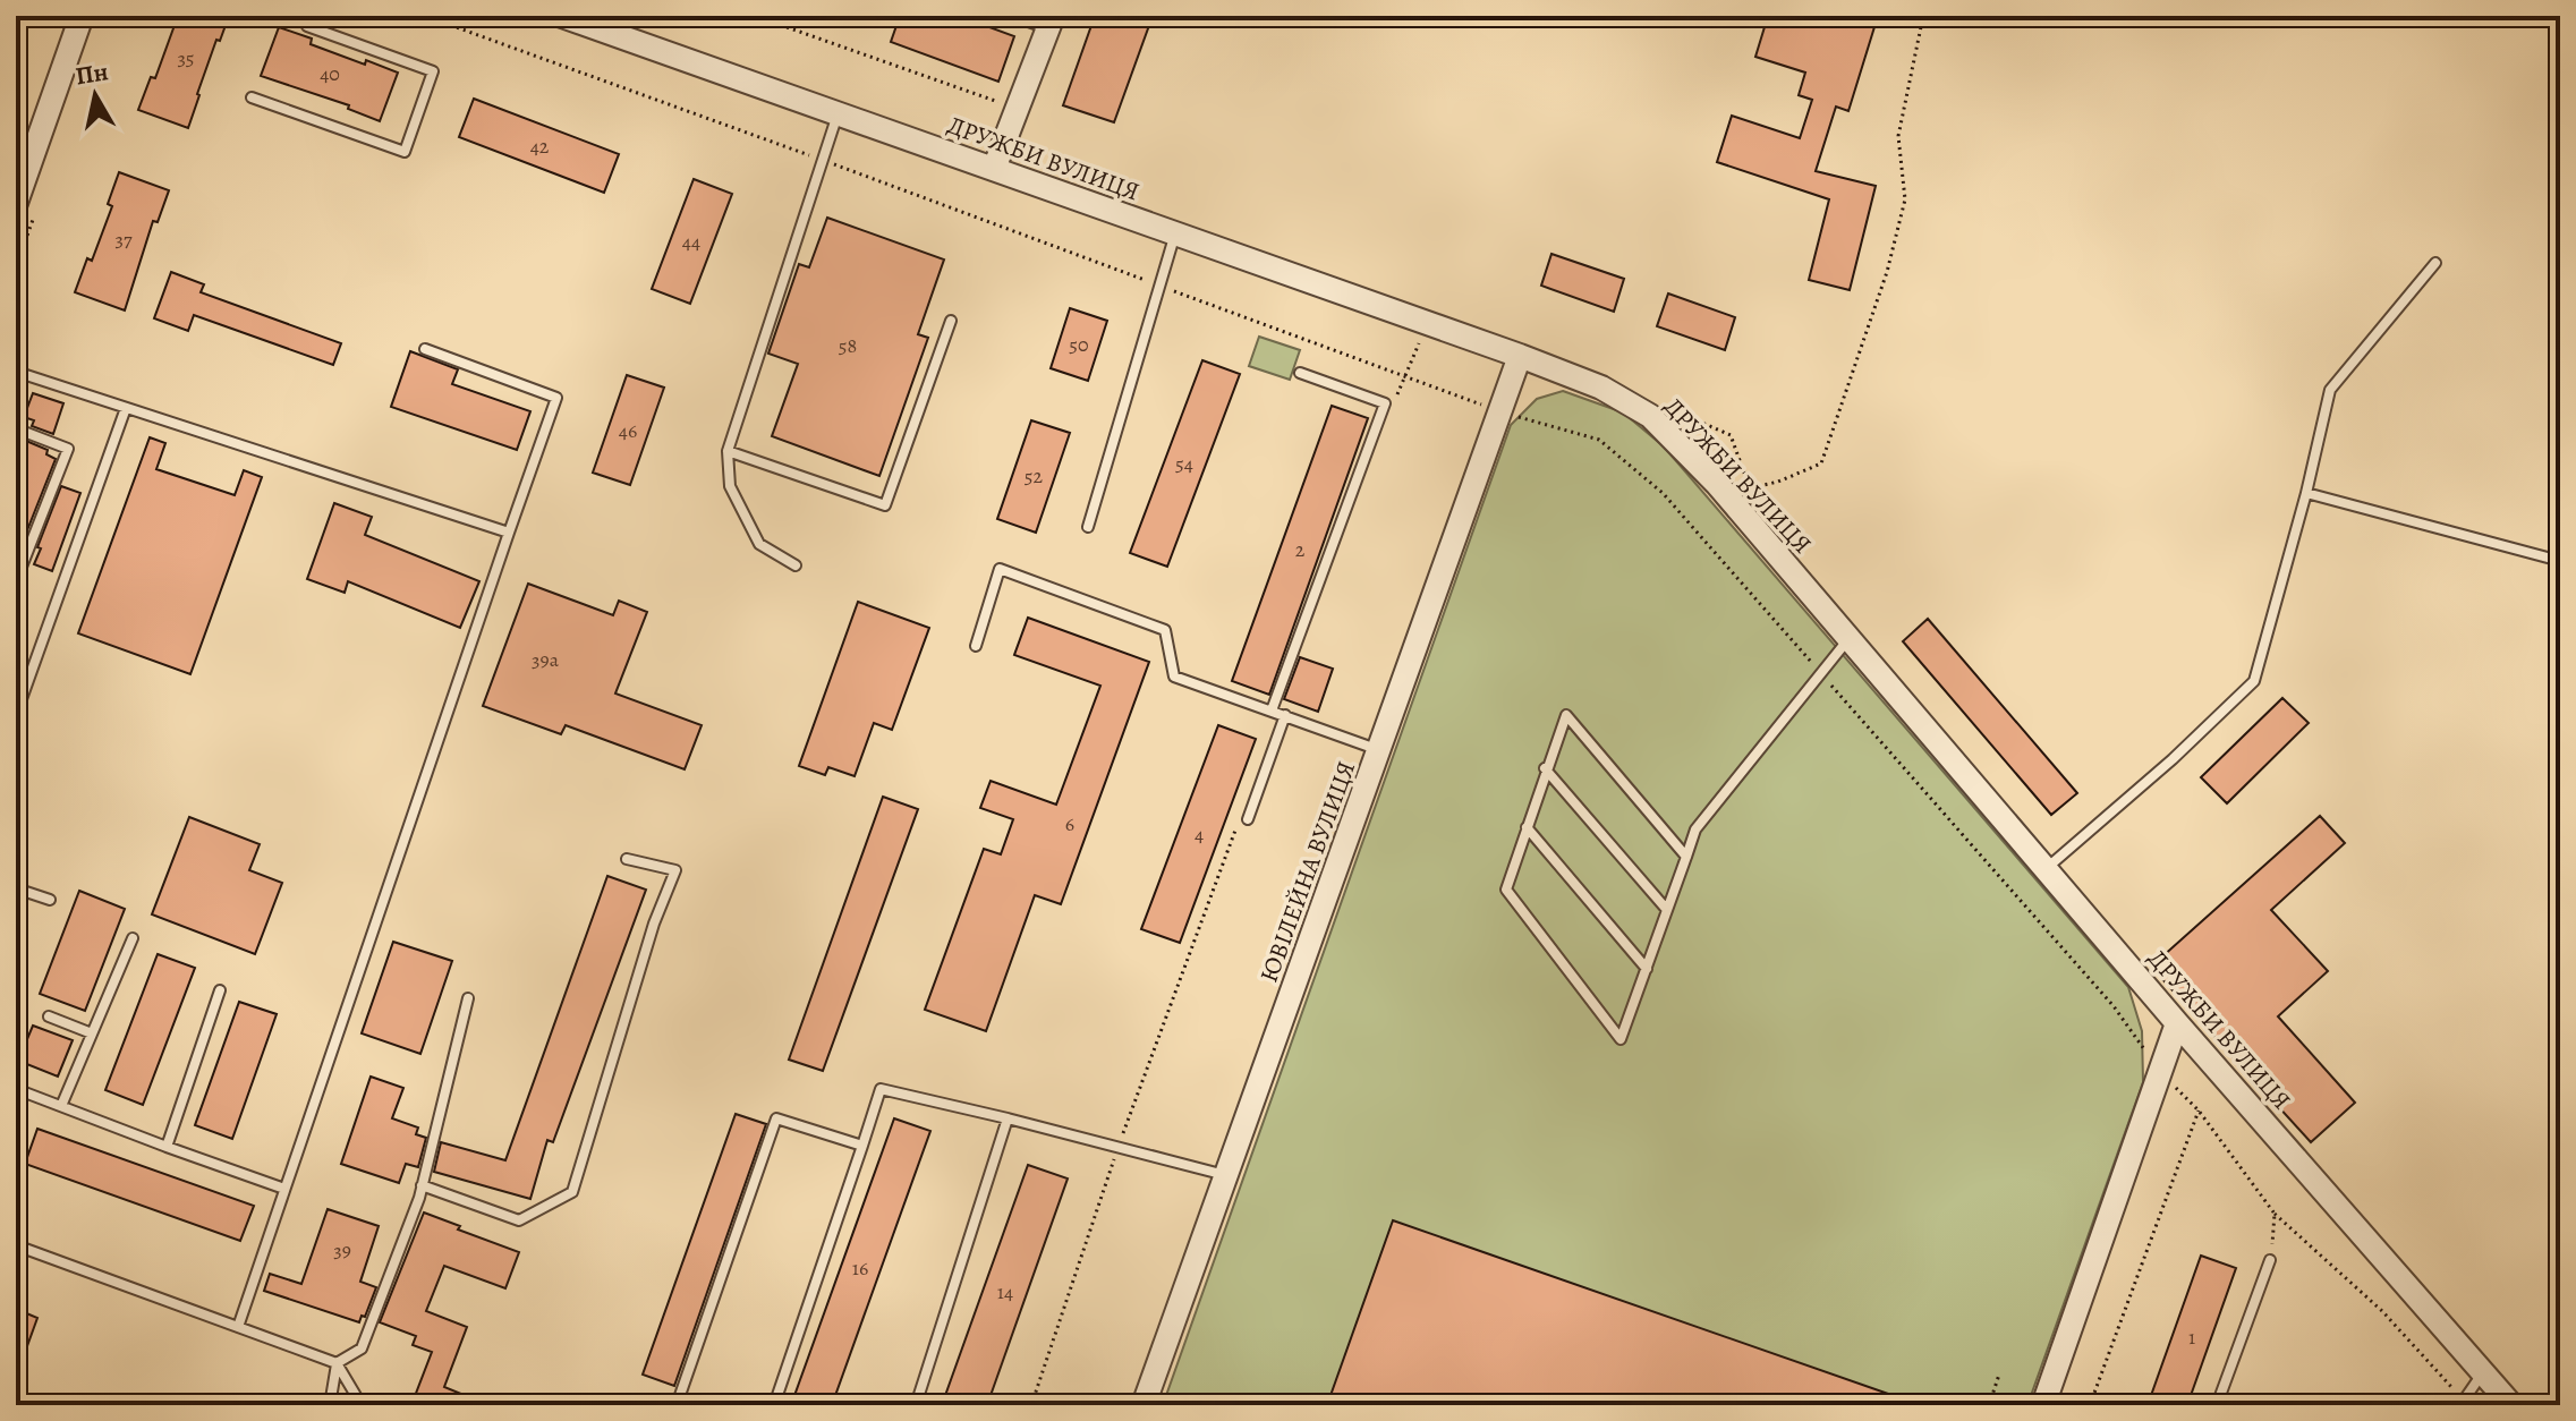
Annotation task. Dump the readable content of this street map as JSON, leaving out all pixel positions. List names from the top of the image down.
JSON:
{
  "streets": {
    "street": ["ДРУЖБИ ВУЛИЦЯ", "ЮВІЛЕЙНА ВУЛИЦЯ"]
  },
  "crossings": [
    ["ДРУЖБИ ВУЛИЦЯ", "ЮВІЛЕЙНА ВУЛИЦЯ"]
  ],
  "house_numbers": [
    "35",
    "40",
    "42",
    "37",
    "44",
    "50",
    "58",
    "46",
    "54",
    "52",
    "2",
    "39а",
    "6",
    "4",
    "39",
    "16",
    "14",
    "1"
  ],
  "north": "top"
}
